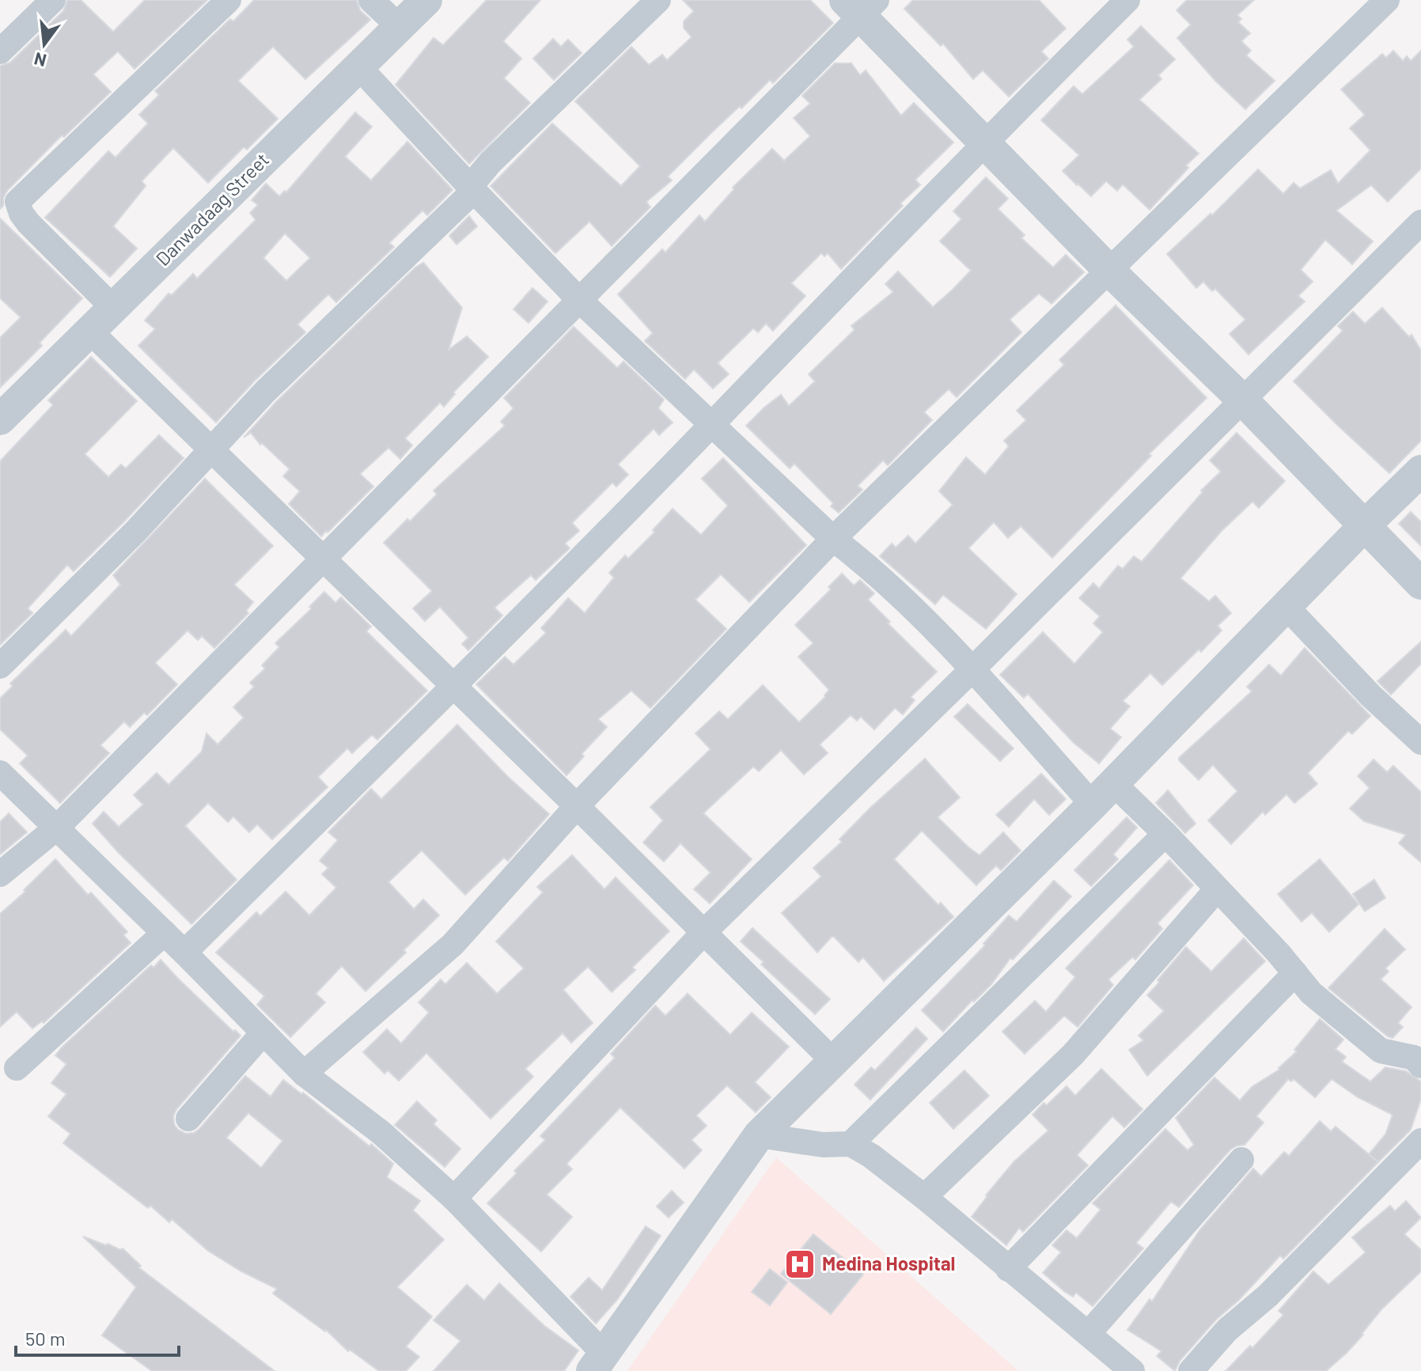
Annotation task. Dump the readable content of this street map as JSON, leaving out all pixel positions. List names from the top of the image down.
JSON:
{
  "streets": {
    "street": ["Danwadaag Street"]
  },
  "places": {
    "hospital": ["Medina Hospital"]
  },
  "scale_bar": "50 m",
  "north": "bottom"
}
